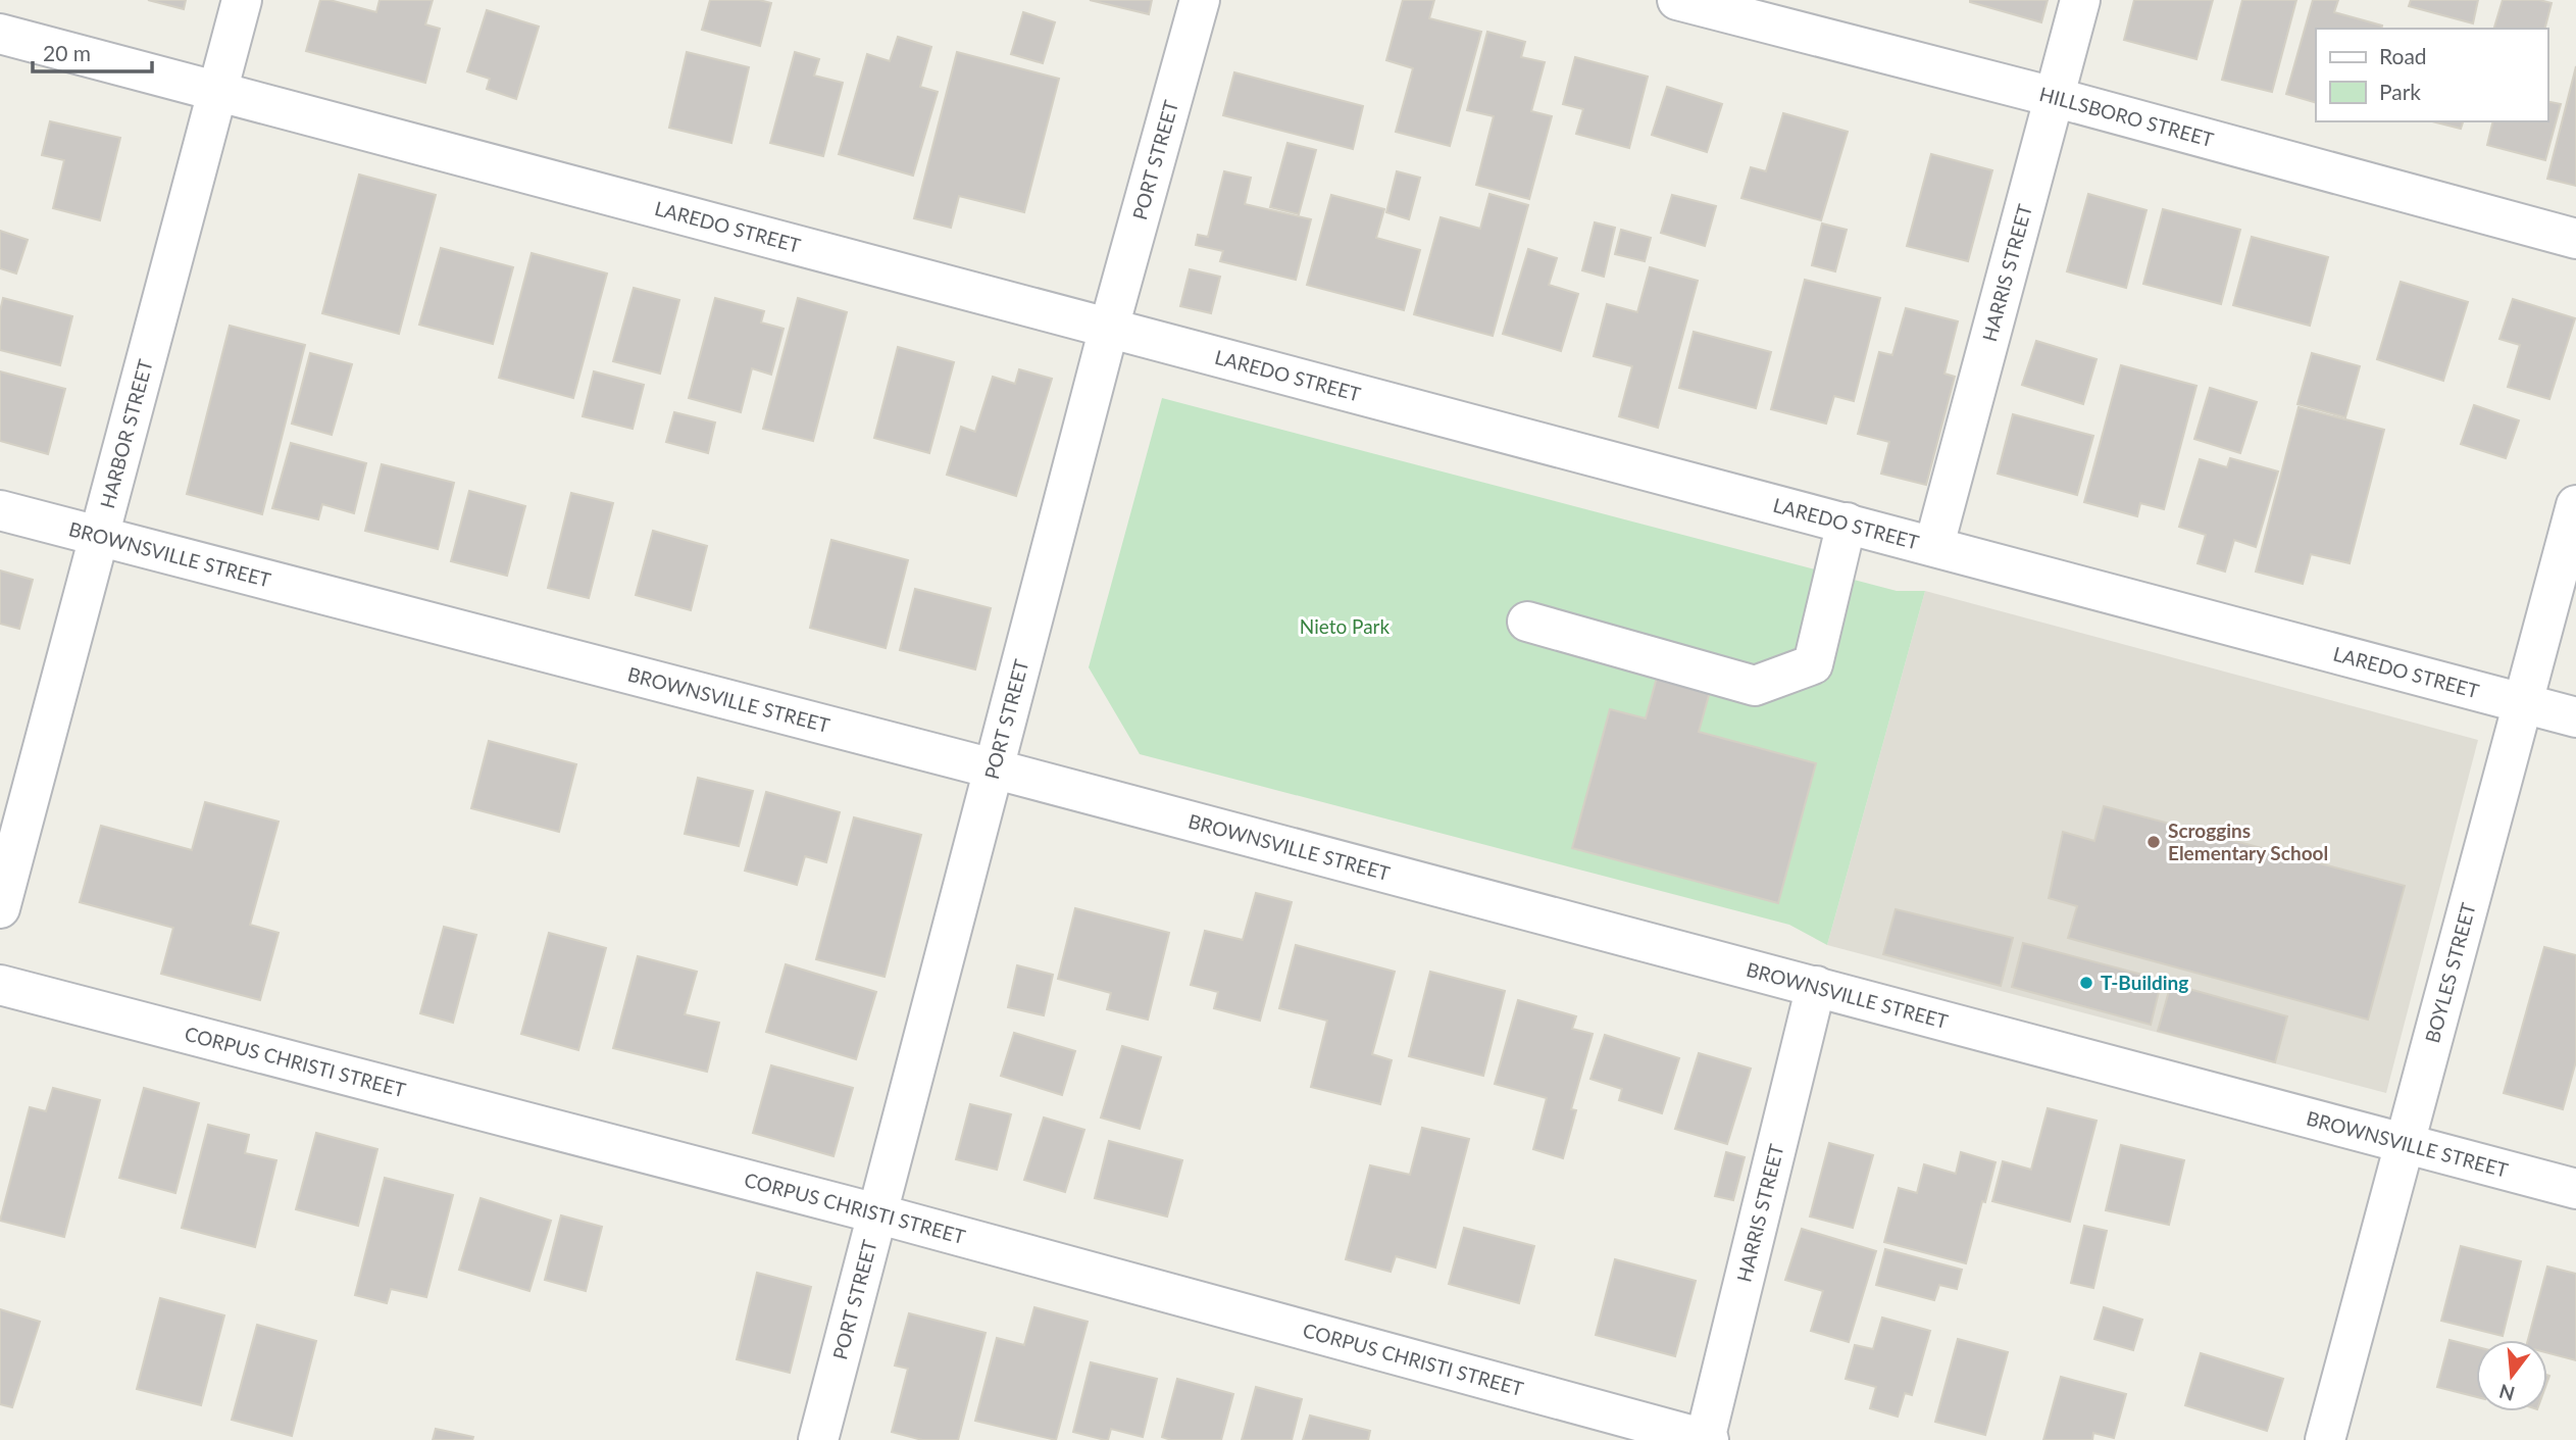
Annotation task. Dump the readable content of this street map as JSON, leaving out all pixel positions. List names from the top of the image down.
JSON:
{
  "streets": {
    "street": [
      "HILLSBORO STREET",
      "PORT STREET",
      "LAREDO STREET",
      "HARRIS STREET",
      "HARBOR STREET",
      "BROWNSVILLE STREET",
      "BOYLES STREET",
      "CORPUS CHRISTI STREET"
    ]
  },
  "crossings": [
    ["HILLSBORO STREET", "HARRIS STREET"],
    ["PORT STREET", "LAREDO STREET"],
    ["PORT STREET", "BROWNSVILLE STREET"],
    ["PORT STREET", "CORPUS CHRISTI STREET"],
    ["LAREDO STREET", "HARRIS STREET"],
    ["LAREDO STREET", "HARBOR STREET"],
    ["LAREDO STREET", "BOYLES STREET"],
    ["HARRIS STREET", "BROWNSVILLE STREET"],
    ["HARRIS STREET", "CORPUS CHRISTI STREET"],
    ["HARBOR STREET", "BROWNSVILLE STREET"],
    ["BROWNSVILLE STREET", "BOYLES STREET"]
  ],
  "parks": ["Nieto Park"],
  "places": ["Scroggins Elementary School", "T-Building"],
  "legend": ["Road", "Park"],
  "scale_bar": "20 m",
  "north": "bottom"
}
